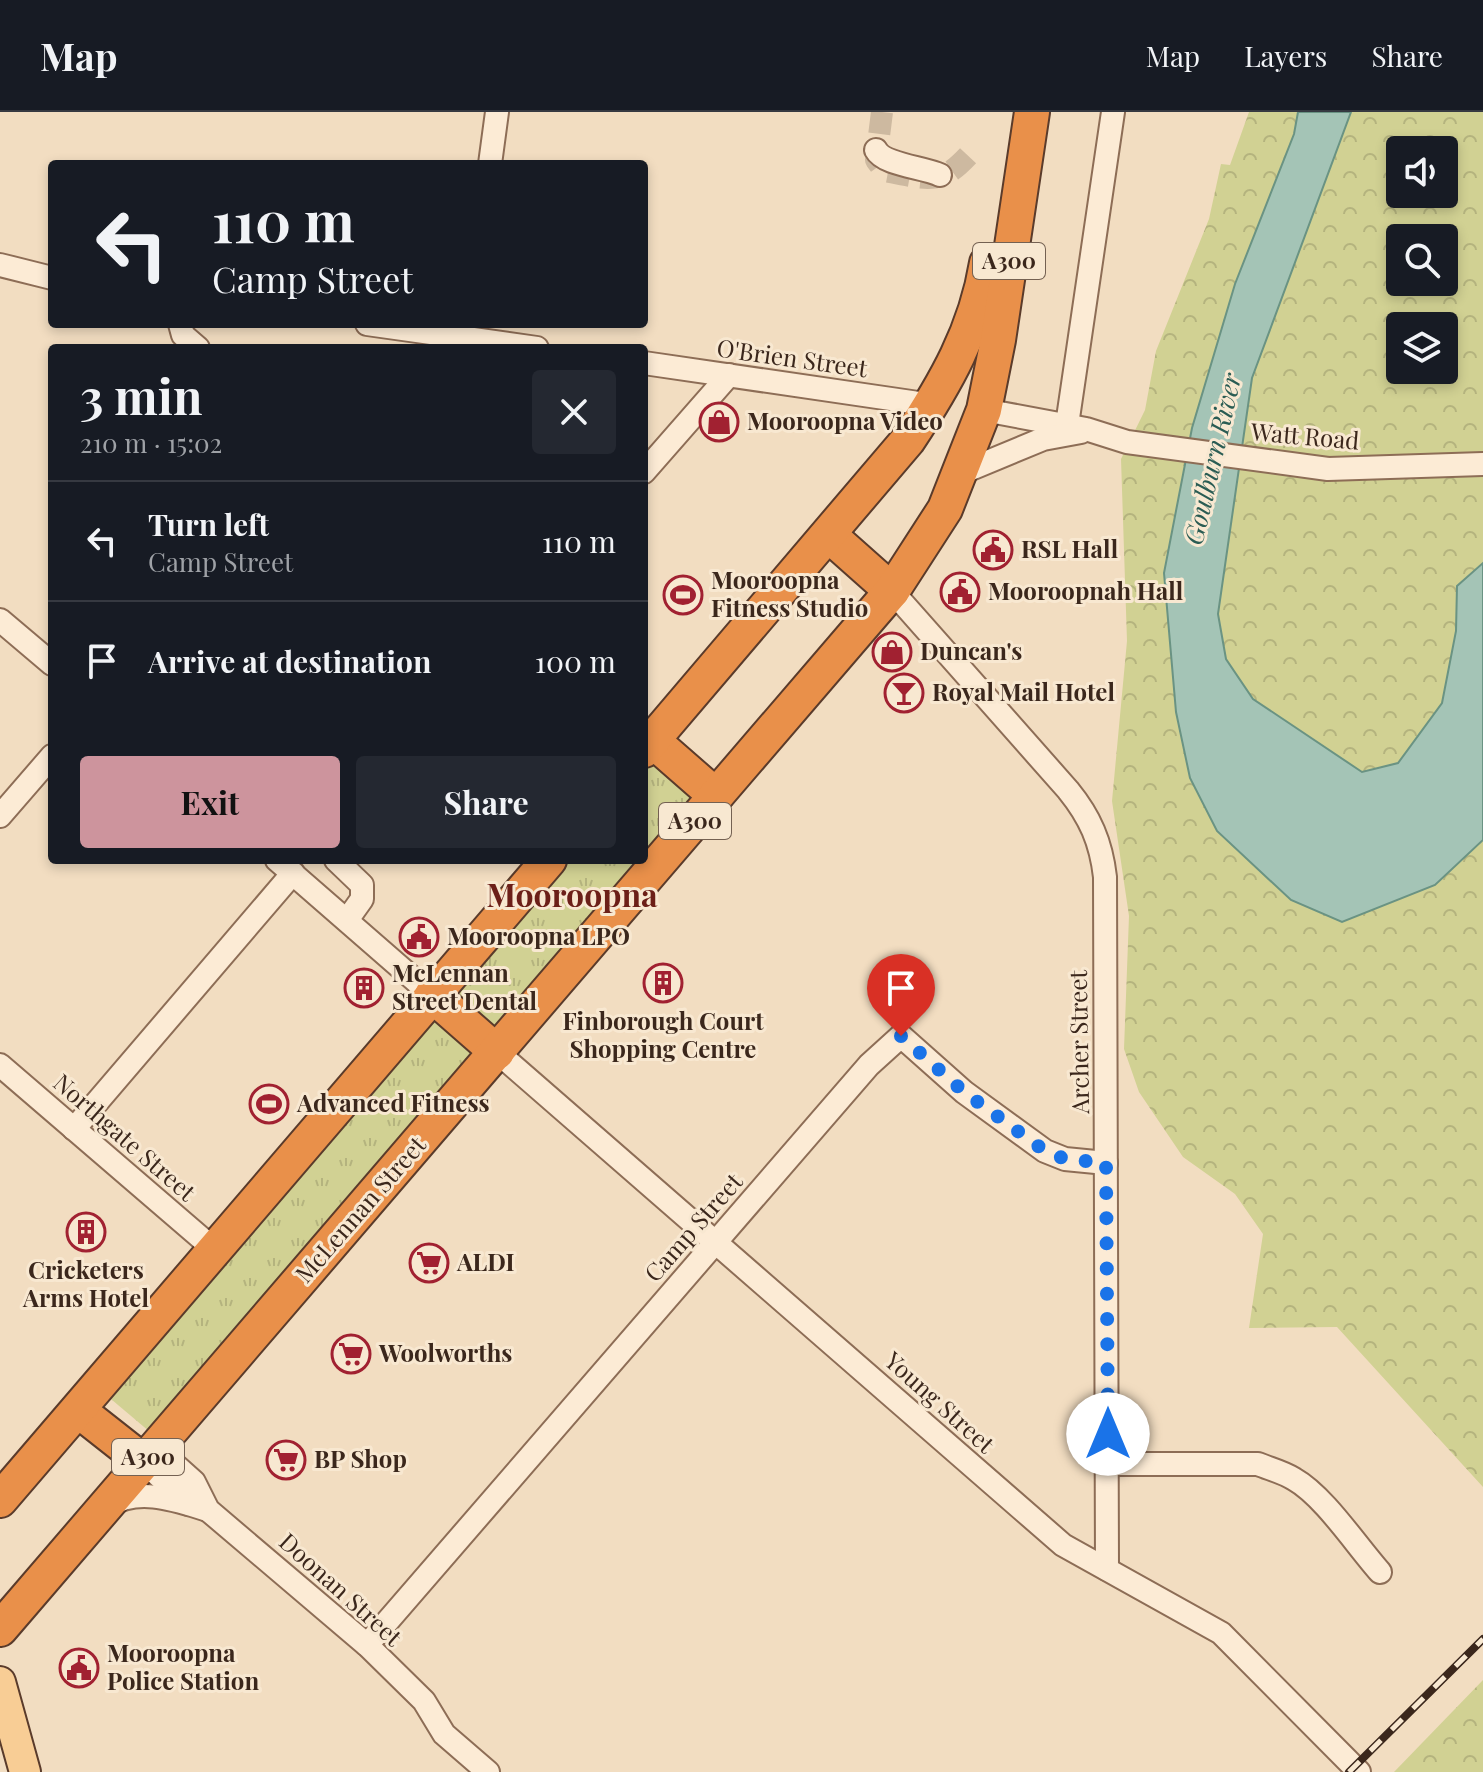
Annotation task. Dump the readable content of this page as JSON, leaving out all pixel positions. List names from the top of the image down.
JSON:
{
  "streets": {
    "highway": ["A300", "McLennan Street"],
    "street": [
      "O'Brien Street",
      "Watt Road",
      "Archer Street",
      "Northgate Street",
      "Camp Street",
      "Young Street",
      "Doonan Street"
    ]
  },
  "crossings": [
    ["A300", "O'Brien Street"],
    ["Watt Road", "McLennan Street"],
    ["Archer Street", "McLennan Street"],
    ["Archer Street", "Camp Street"],
    ["Archer Street", "Young Street"],
    ["McLennan Street", "Young Street"],
    ["McLennan Street", "Doonan Street"],
    ["Camp Street", "Young Street"],
    ["Camp Street", "Doonan Street"]
  ],
  "districts": ["Mooroopna"],
  "water": ["Goulburn River"],
  "places": {
    "shop": ["Mooroopna Video", "Duncan's"],
    "public building": [
      "RSL Hall",
      "Mooroopnah Hall",
      "Mooroopna LPO",
      "Mooroopna Police Station"
    ],
    "sports": ["Mooroopna Fitness Studio", "Advanced Fitness"],
    "bar": ["Royal Mail Hotel"],
    "building": ["Finborough Court Shopping Centre", "McLennan Street Dental", "Cricketers Arms Hotel"],
    "supermarket": ["ALDI", "Woolworths", "BP Shop"]
  },
  "page": {
    "header": "Map",
    "nav": ["Map", "Layers", "Share"],
    "turn": ["110 m", "Camp Street"],
    "heading": ["3 min", "210 m · 15:02"],
    "list": [
      {
        "name": "Turn left",
        "note": "Camp Street",
        "value": "110 m"
      },
      {
        "name": "Arrive at destination",
        "value": "100 m"
      }
    ],
    "buttons": ["Exit", "Share"]
  }
}
